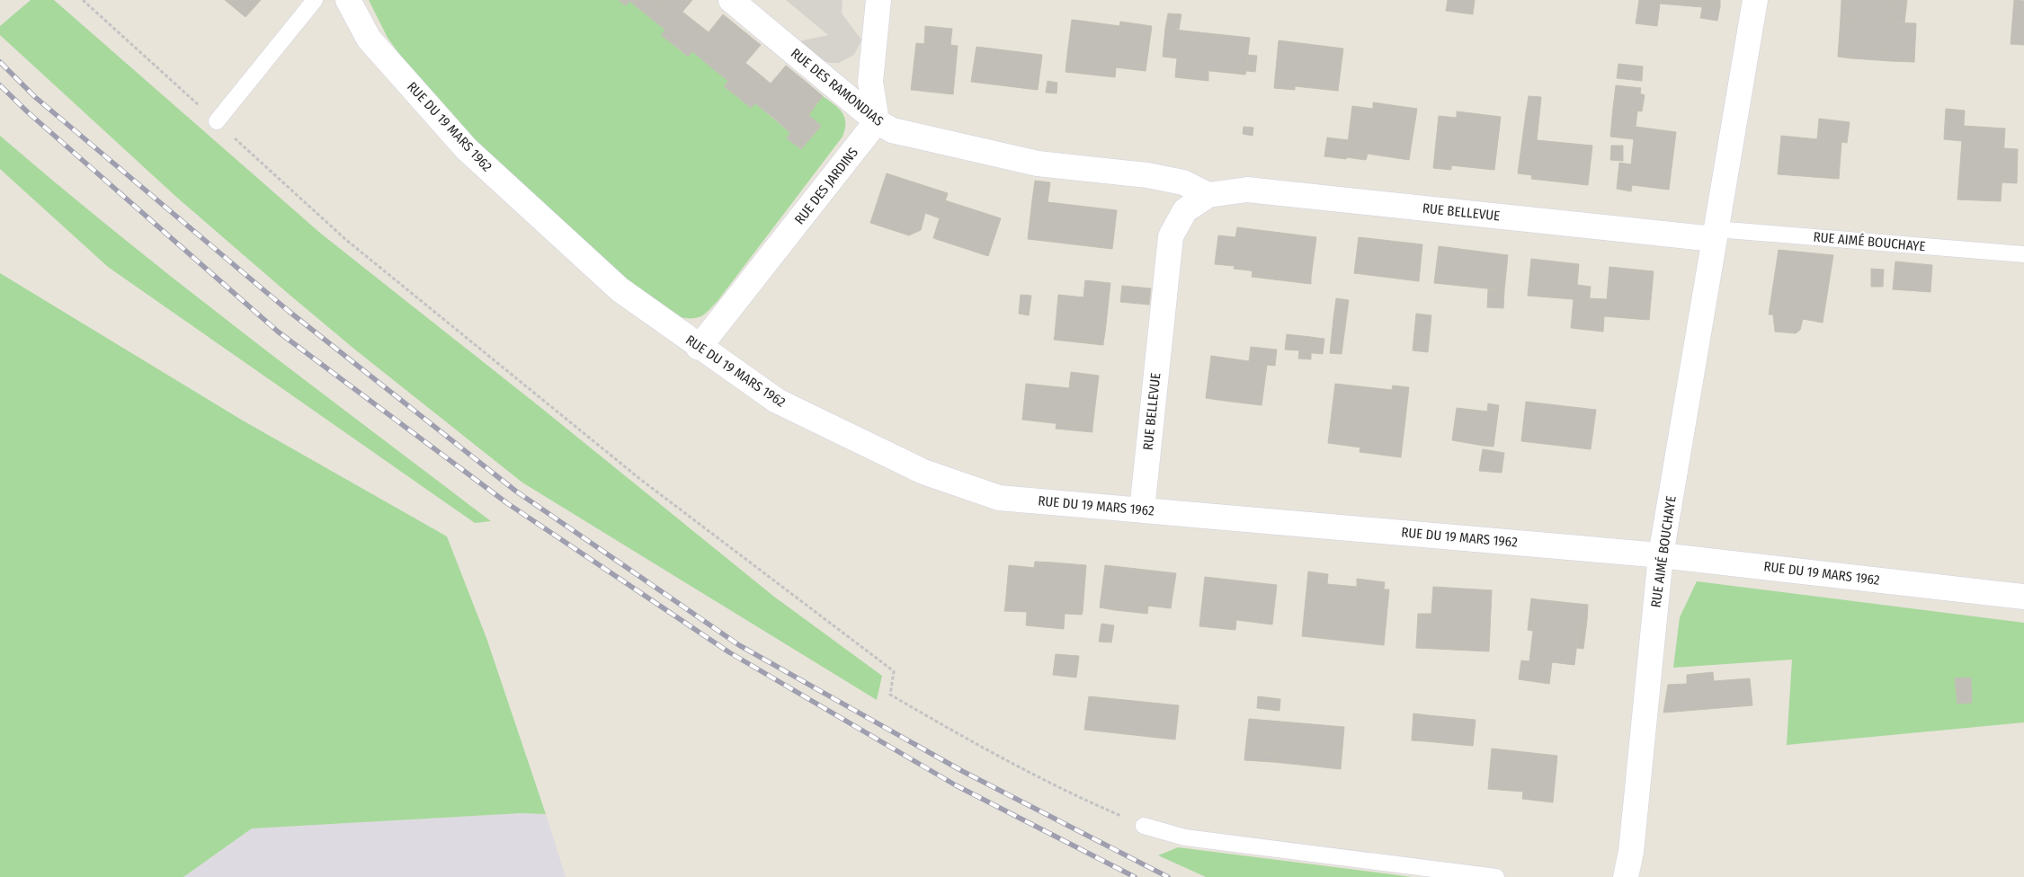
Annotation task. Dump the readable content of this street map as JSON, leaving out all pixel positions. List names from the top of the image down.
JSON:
{
  "streets": {
    "street": [
      "RUE DES RAMONDIAS",
      "RUE DU 19 MARS 1962",
      "RUE DES JARDINS",
      "RUE BELLEVUE",
      "RUE AIMÉ BOUCHAYE"
    ]
  },
  "crossings": [
    ["RUE DES RAMONDIAS", "RUE DES JARDINS"],
    ["RUE DES RAMONDIAS", "RUE BELLEVUE"],
    ["RUE DU 19 MARS 1962", "RUE DES JARDINS"],
    ["RUE DU 19 MARS 1962", "RUE BELLEVUE"],
    ["RUE DU 19 MARS 1962", "RUE AIMÉ BOUCHAYE"],
    ["RUE BELLEVUE", "RUE AIMÉ BOUCHAYE"]
  ]
}
